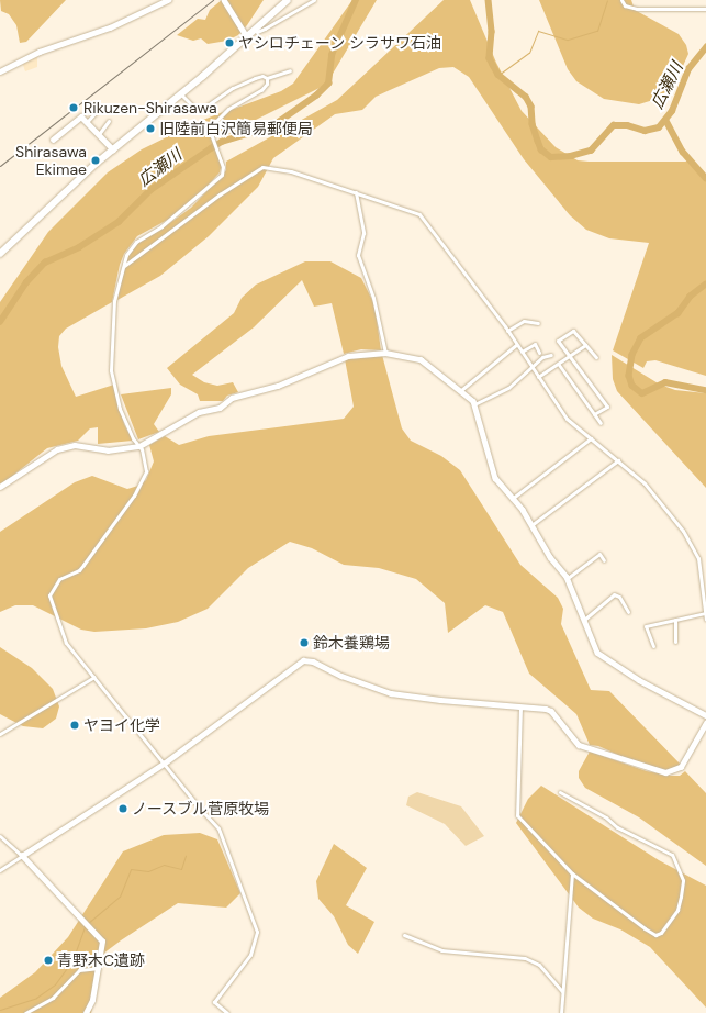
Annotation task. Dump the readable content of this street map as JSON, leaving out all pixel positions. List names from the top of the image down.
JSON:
{
  "water": ["広瀬川"],
  "places": [
    "ヤシロチェーン シラサワ石油",
    "Rikuzen-Shirasawa",
    "旧陸前白沢簡易郵便局",
    "Shirasawa Ekimae",
    "鈴木養鶏場",
    "ヤヨイ化学",
    "ノースブル菅原牧場",
    "青野木C遺跡"
  ]
}
